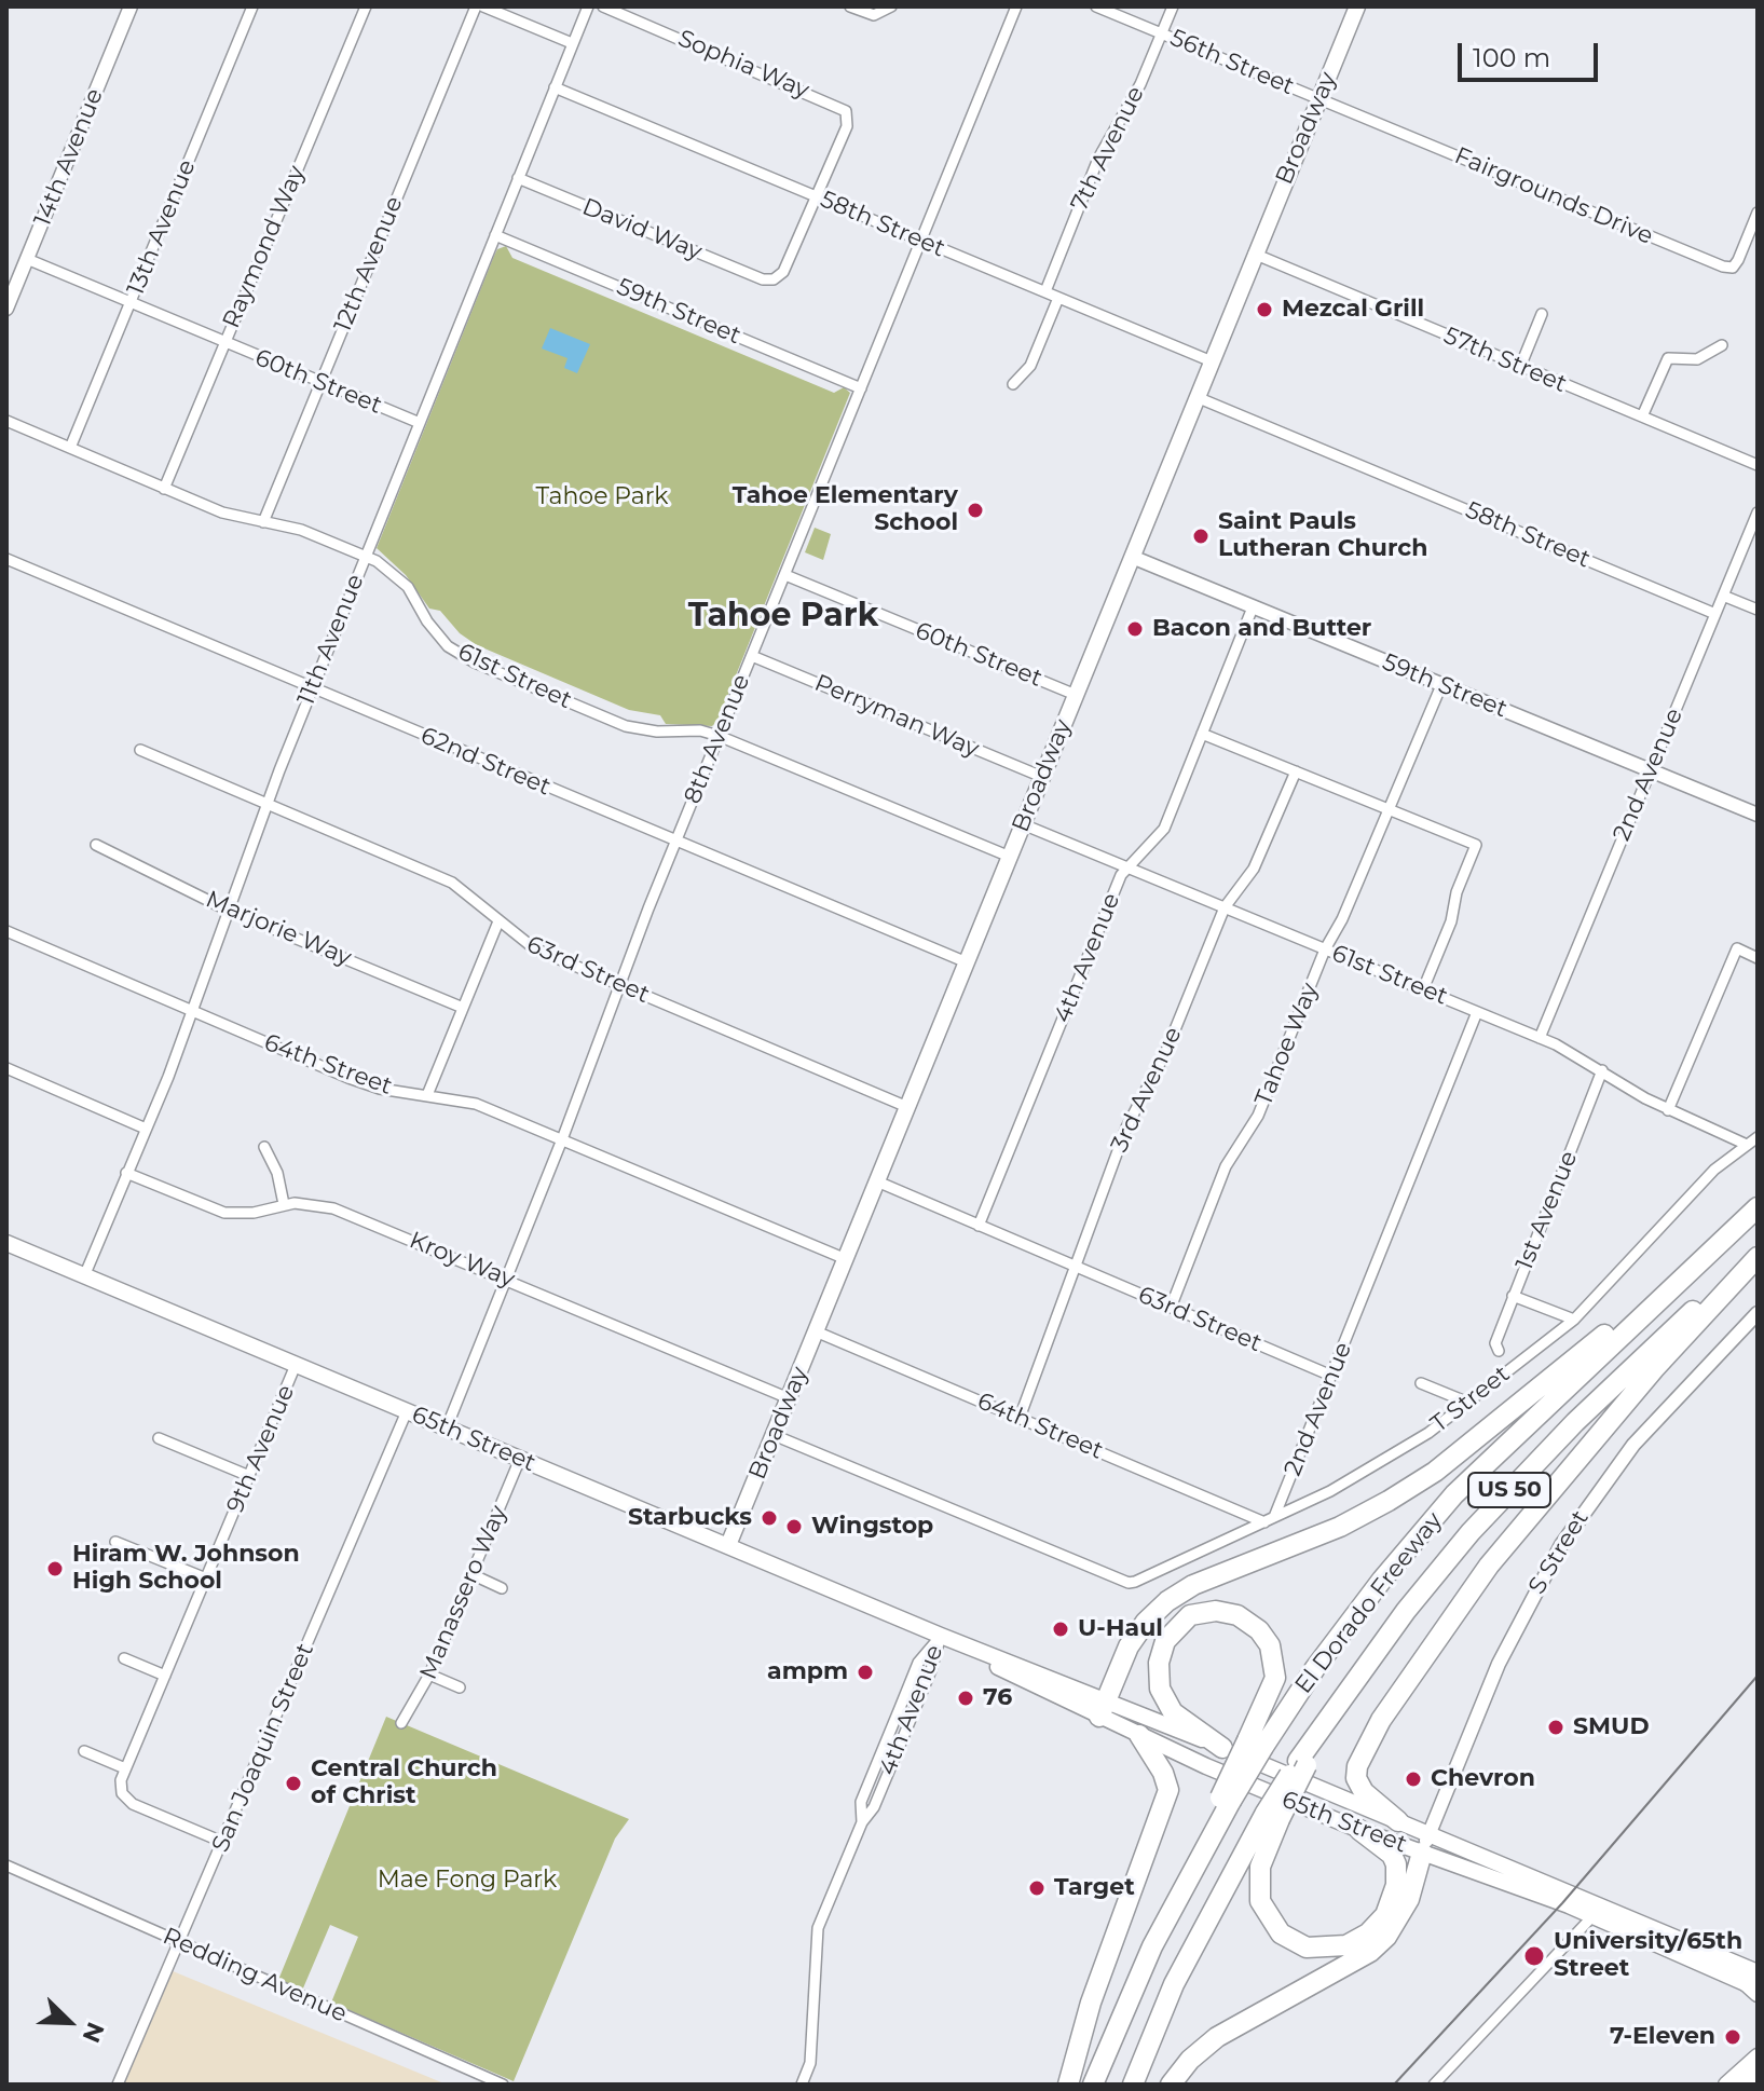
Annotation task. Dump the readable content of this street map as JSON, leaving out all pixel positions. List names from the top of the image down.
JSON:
{
  "streets": {
    "highway": ["US 50", "El Dorado Freeway"],
    "main road": ["Broadway", "65th Street"],
    "street": [
      "56th Street",
      "Sophia Way",
      "7th Avenue",
      "14th Avenue",
      "Fairgrounds Drive",
      "58th Street",
      "13th Avenue",
      "David Way",
      "Raymond Way",
      "12th Avenue",
      "59th Street",
      "57th Street",
      "60th Street",
      "11th Avenue",
      "61st Street",
      "Perryman Way",
      "8th Avenue",
      "62nd Street",
      "2nd Avenue",
      "Marjorie Way",
      "4th Avenue",
      "63rd Street",
      "Tahoe Way",
      "64th Street",
      "3rd Avenue",
      "1st Avenue",
      "Kroy Way",
      "T Street",
      "9th Avenue",
      "S Street",
      "Manassero Way",
      "San Joaquin Street",
      "Redding Avenue"
    ]
  },
  "crossings": [
    ["56th Street", "Broadway"],
    ["56th Street", "7th Avenue"],
    ["56th Street", "Fairgrounds Drive"],
    ["Sophia Way", "58th Street"],
    ["Sophia Way", "David Way"],
    ["Broadway", "Fairgrounds Drive"],
    ["Broadway", "58th Street"],
    ["Broadway", "59th Street"],
    ["Broadway", "57th Street"],
    ["Broadway", "60th Street"],
    ["Broadway", "61st Street"],
    ["Broadway", "Perryman Way"],
    ["Broadway", "62nd Street"],
    ["Broadway", "63rd Street"],
    ["Broadway", "64th Street"],
    ["Broadway", "Kroy Way"],
    ["Broadway", "T Street"],
    ["Broadway", "65th Street"],
    ["7th Avenue", "58th Street"],
    ["14th Avenue", "60th Street"],
    ["58th Street", "David Way"],
    ["58th Street", "11th Avenue"],
    ["58th Street", "8th Avenue"],
    ["58th Street", "2nd Avenue"],
    ["13th Avenue", "60th Street"],
    ["13th Avenue", "61st Street"],
    ["David Way", "11th Avenue"],
    ["Raymond Way", "60th Street"],
    ["Raymond Way", "61st Street"],
    ["12th Avenue", "60th Street"],
    ["12th Avenue", "61st Street"],
    ["59th Street", "11th Avenue"],
    ["59th Street", "8th Avenue"],
    ["59th Street", "2nd Avenue"],
    ["59th Street", "4th Avenue"],
    ["59th Street", "Tahoe Way"],
    ["60th Street", "11th Avenue"],
    ["60th Street", "8th Avenue"],
    ["11th Avenue", "61st Street"],
    ["11th Avenue", "62nd Street"],
    ["11th Avenue", "Marjorie Way"],
    ["11th Avenue", "63rd Street"],
    ["11th Avenue", "64th Street"],
    ["11th Avenue", "Kroy Way"],
    ["11th Avenue", "65th Street"],
    ["61st Street", "8th Avenue"],
    ["61st Street", "2nd Avenue"],
    ["61st Street", "4th Avenue"],
    ["61st Street", "Tahoe Way"],
    ["61st Street", "3rd Avenue"],
    ["61st Street", "1st Avenue"],
    ["61st Street", "T Street"],
    ["Perryman Way", "8th Avenue"],
    ["8th Avenue", "62nd Street"],
    ["8th Avenue", "63rd Street"],
    ["8th Avenue", "64th Street"],
    ["8th Avenue", "Kroy Way"],
    ["8th Avenue", "65th Street"],
    ["2nd Avenue", "63rd Street"],
    ["2nd Avenue", "64th Street"],
    ["2nd Avenue", "T Street"],
    ["4th Avenue", "63rd Street"],
    ["4th Avenue", "65th Street"],
    ["63rd Street", "Tahoe Way"],
    ["63rd Street", "3rd Avenue"],
    ["64th Street", "3rd Avenue"],
    ["64th Street", "T Street"],
    ["65th Street", "9th Avenue"],
    ["65th Street", "S Street"],
    ["65th Street", "Manassero Way"],
    ["65th Street", "San Joaquin Street"],
    ["San Joaquin Street", "Redding Avenue"]
  ],
  "districts": ["Tahoe Park"],
  "parks": ["Tahoe Park", "Mae Fong Park"],
  "places": [
    "Mezcal Grill",
    "Tahoe Elementary School",
    "Saint Pauls Lutheran Church",
    "Bacon and Butter",
    "Starbucks",
    "Wingstop",
    "Hiram W. Johnson High School",
    "U-Haul",
    "ampm",
    "76",
    "SMUD",
    "Chevron",
    "Central Church of Christ",
    "Target",
    "University/65th Street",
    "7-Eleven"
  ],
  "scale_bar": "100 m",
  "north": "bottom right"
}
